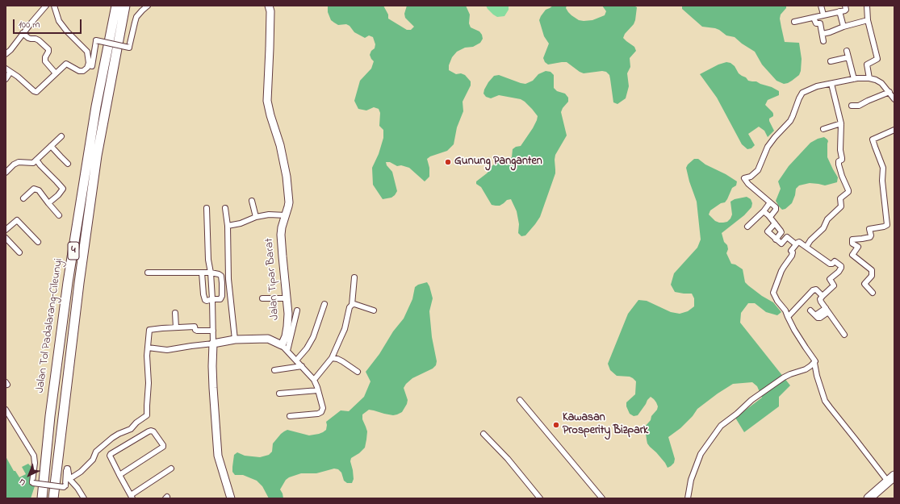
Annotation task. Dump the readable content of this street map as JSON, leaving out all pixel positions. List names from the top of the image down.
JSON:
{
  "streets": {
    "highway": ["4", "Jalan Tol Padalarang–Cileunyi"],
    "street": ["Jalan Tipar Barat"]
  },
  "places": ["Gunung Panganten", "Kawasan Prosperity Bizpark"],
  "scale_bar": "100 m",
  "north": "bottom left"
}
